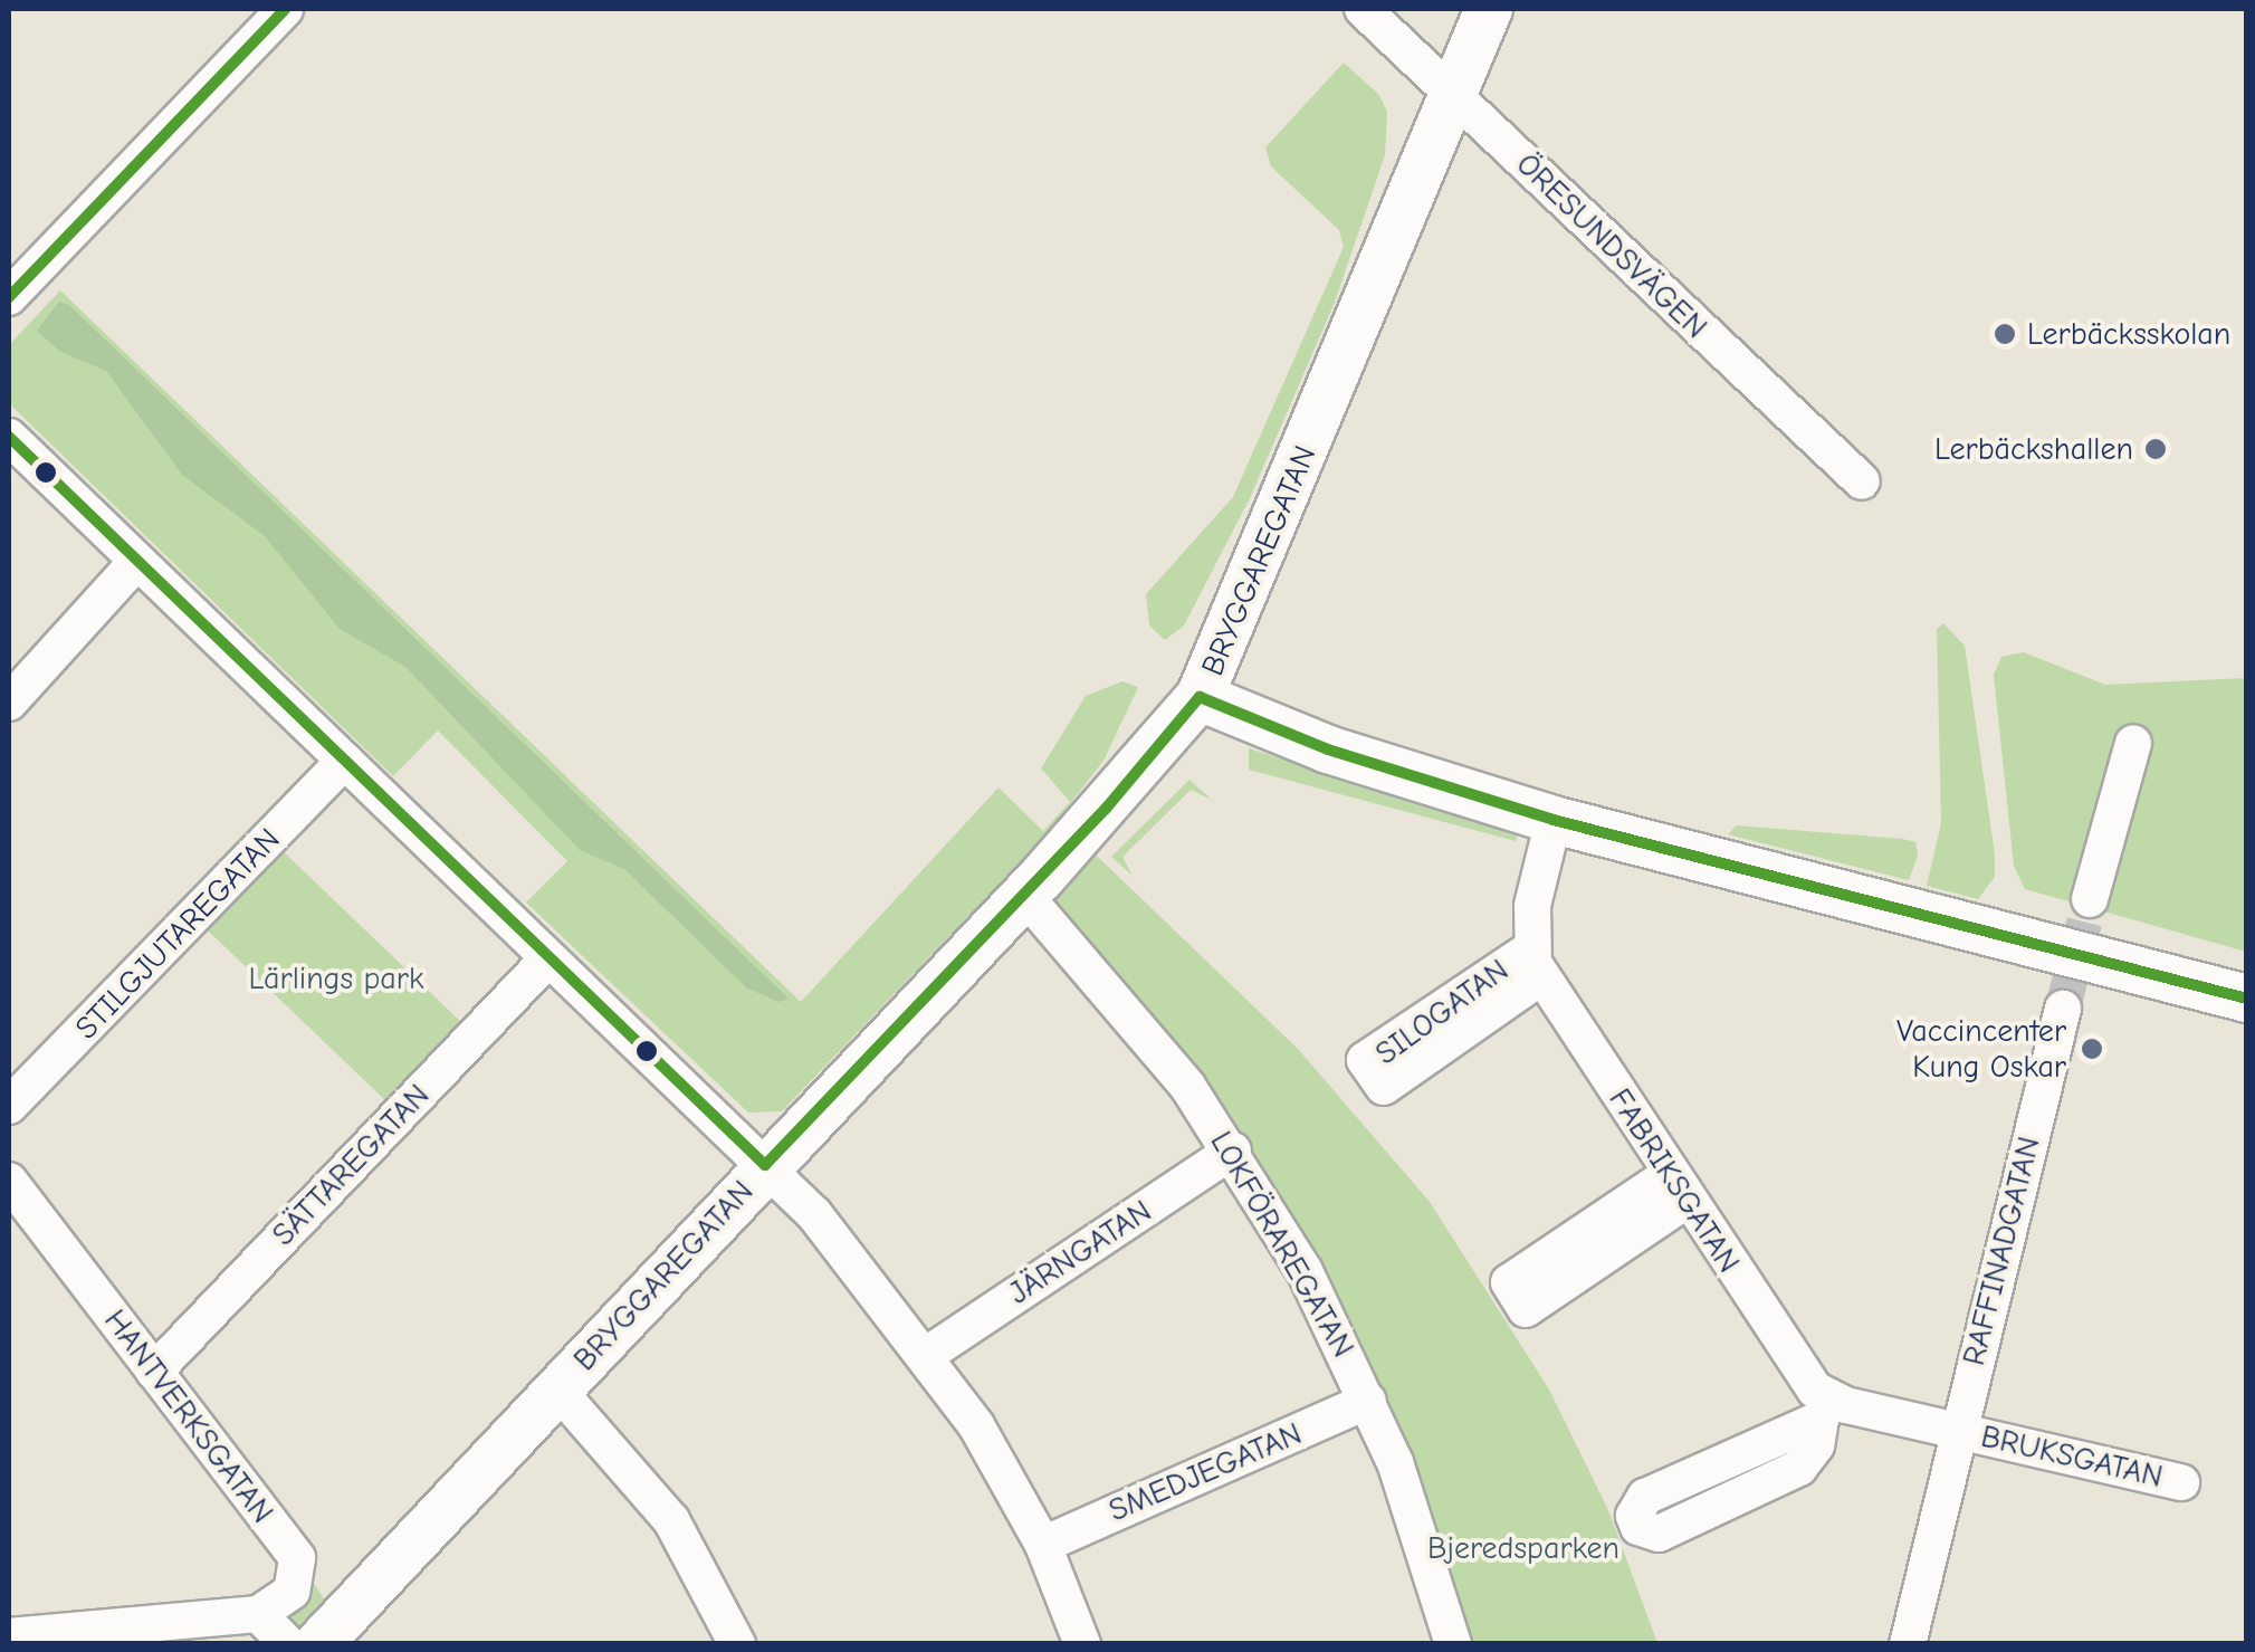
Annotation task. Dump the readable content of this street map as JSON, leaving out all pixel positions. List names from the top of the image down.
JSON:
{
  "streets": {
    "main road": ["BRYGGAREGATAN"],
    "street": [
      "ÖRESUNDSVÄGEN",
      "STILGJUTAREGATAN",
      "SÄTTAREGATAN",
      "FABRIKSGATAN",
      "LOKFÖRAREGATAN",
      "RAFFINADGATAN",
      "JÄRNGATAN",
      "HANTVERKSGATAN",
      "BRUKSGATAN",
      "SMEDJEGATAN"
    ]
  },
  "crossings": [
    ["ÖRESUNDSVÄGEN", "BRYGGAREGATAN"],
    ["BRYGGAREGATAN", "LOKFÖRAREGATAN"],
    ["SÄTTAREGATAN", "HANTVERKSGATAN"],
    ["LOKFÖRAREGATAN", "JÄRNGATAN"],
    ["LOKFÖRAREGATAN", "SMEDJEGATAN"],
    ["RAFFINADGATAN", "BRUKSGATAN"]
  ],
  "parks": ["Lärlings park", "Bjeredsparken"],
  "places": ["Lerbäcksskolan", "Lerbäckshallen", "Vaccincenter Kung Oskar"]
}
